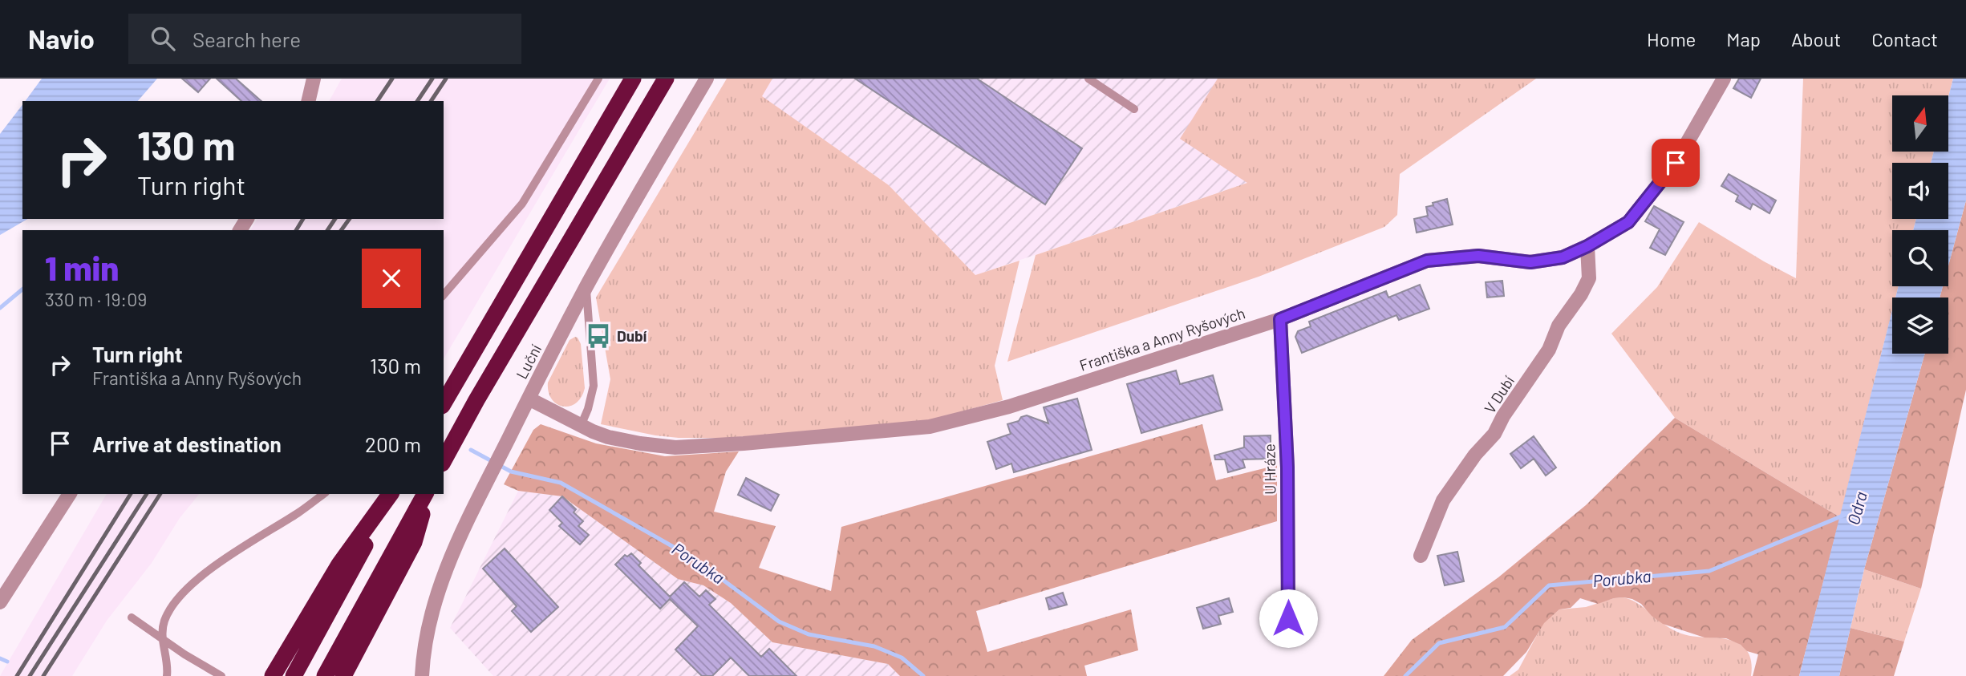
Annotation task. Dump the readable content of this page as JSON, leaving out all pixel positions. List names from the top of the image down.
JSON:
{
  "streets": {
    "street": [
      "Františka a Anny Ryšových",
      "Luční",
      "V Dubí",
      "U Hráze"
    ]
  },
  "crossings": [
    ["Františka a Anny Ryšových", "Luční"],
    ["Františka a Anny Ryšových", "V Dubí"],
    ["Františka a Anny Ryšových", "U Hráze"]
  ],
  "water": ["Odra", "Porubka"],
  "places": {
    "bus stop": ["Dubí"]
  },
  "north": "top",
  "page": {
    "header": "Navio",
    "search": "Search here",
    "nav": [
      "Home",
      "Map",
      "About",
      "Contact"
    ],
    "turn": ["130 m", "Turn right"],
    "heading": ["1 min", "330 m · 19:09"],
    "list": [
      {
        "name": "Turn right",
        "note": "Františka a Anny Ryšových",
        "value": "130 m"
      },
      {
        "name": "Arrive at destination",
        "value": "200 m"
      }
    ]
  }
}
